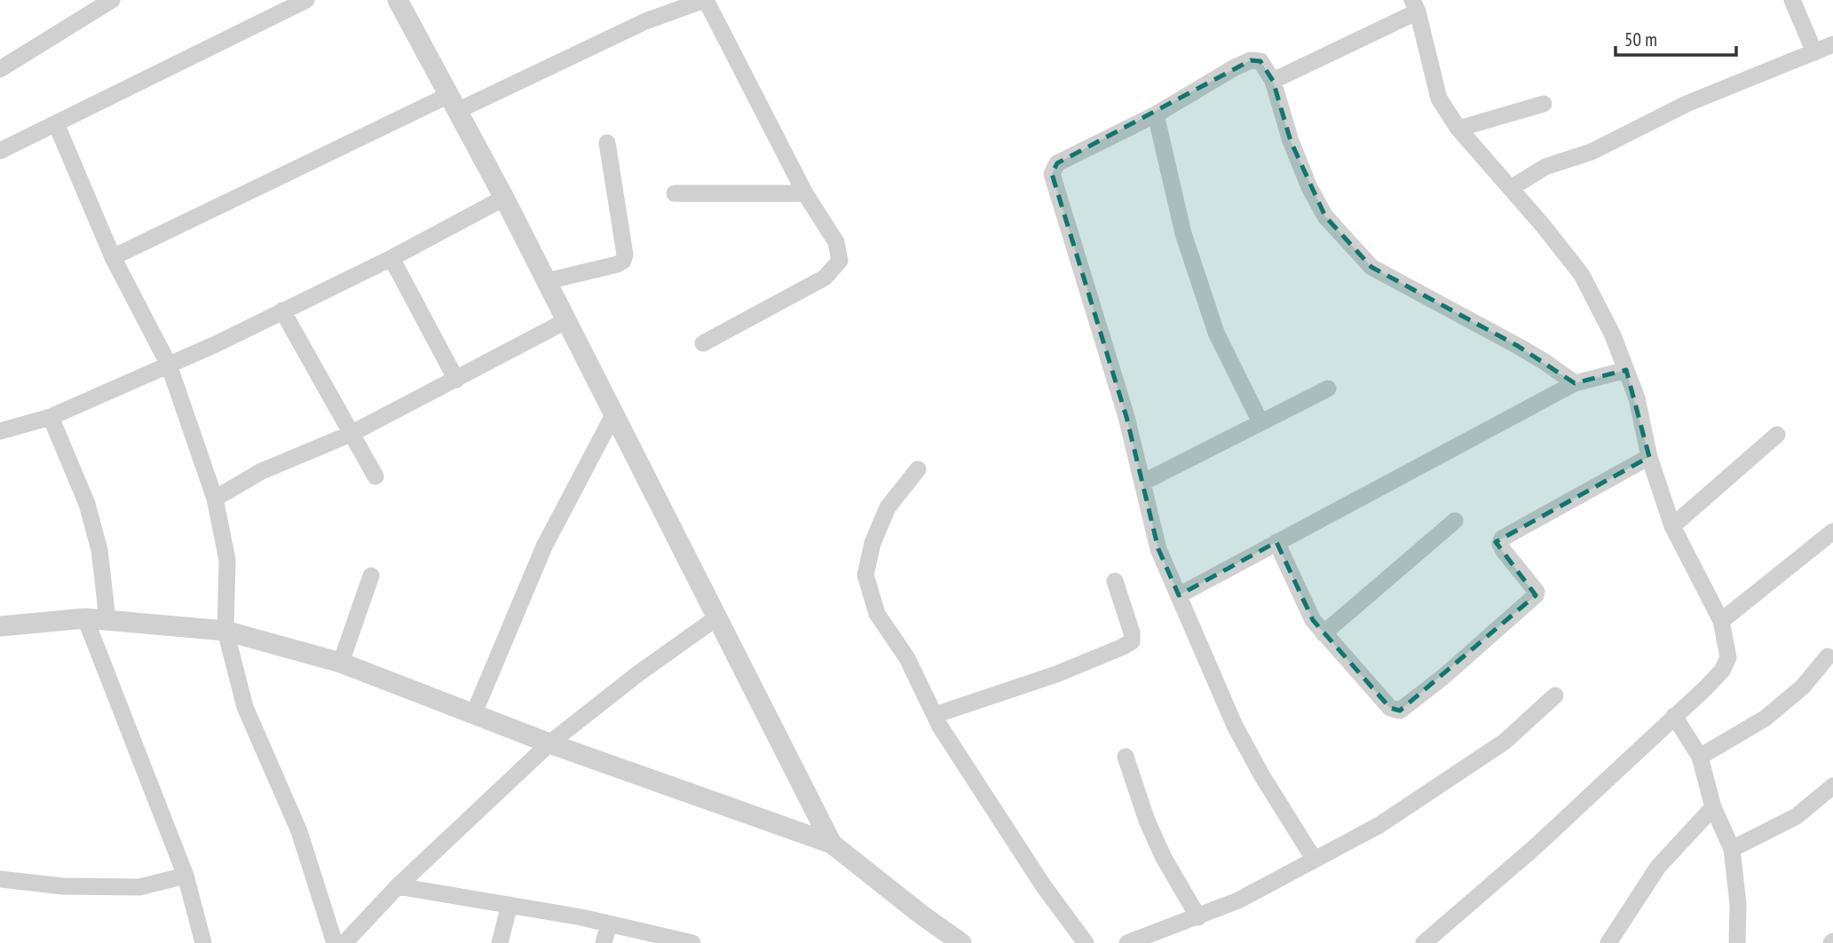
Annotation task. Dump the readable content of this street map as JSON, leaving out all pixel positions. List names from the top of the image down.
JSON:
{
  "scale_bar": "50 m"
}
